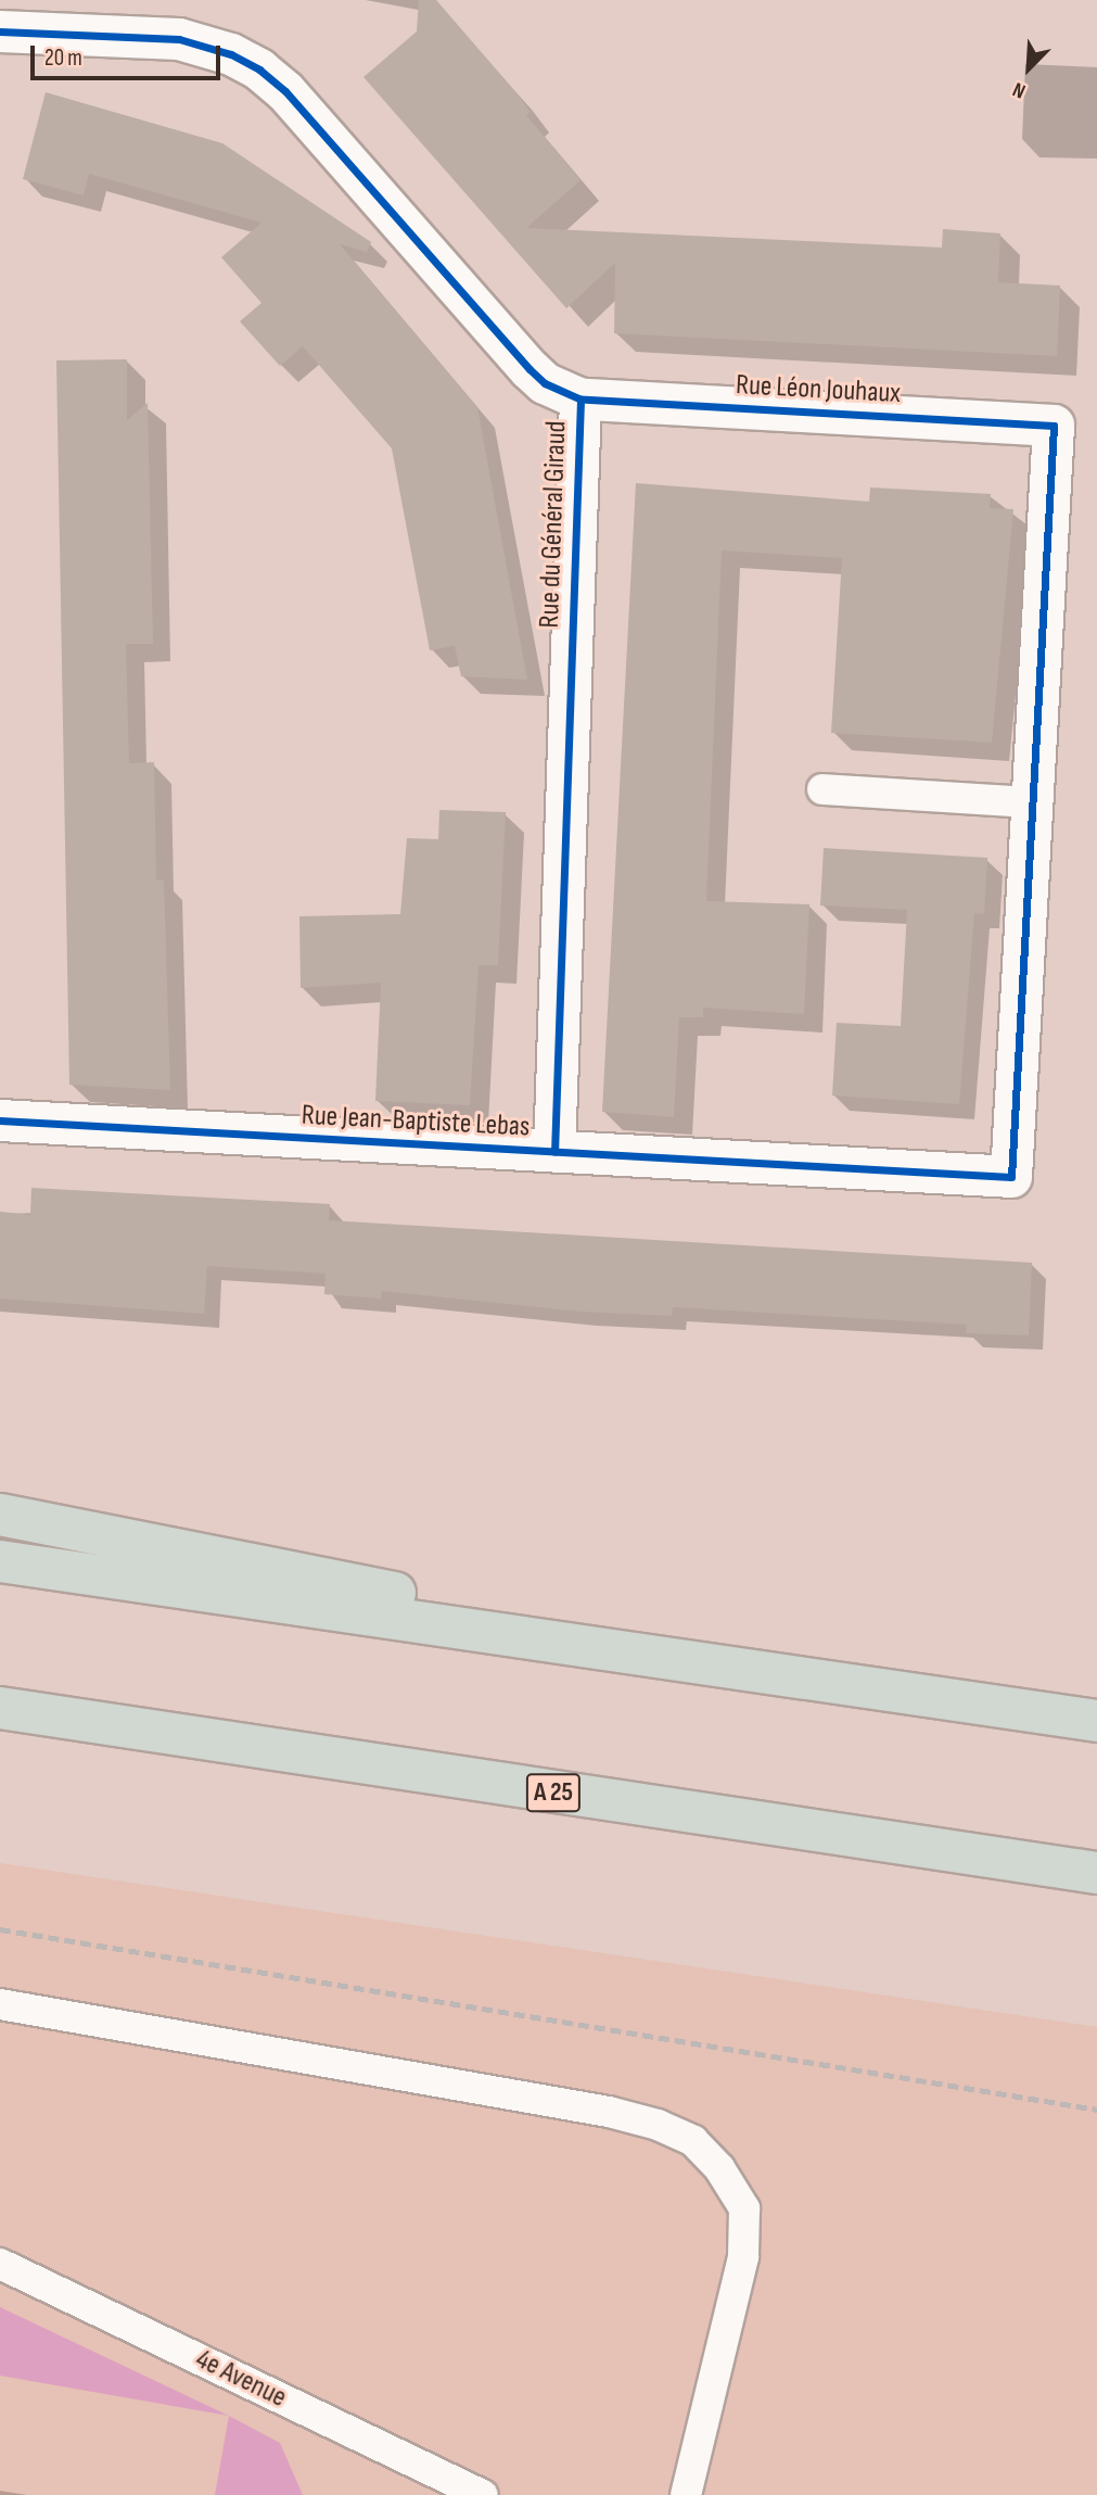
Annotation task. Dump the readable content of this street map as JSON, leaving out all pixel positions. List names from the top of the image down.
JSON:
{
  "streets": {
    "highway": ["A 25"],
    "street": ["Rue Léon Jouhaux", "Rue du Général Giraud", "Rue Jean-Baptiste Lebas"],
    "lane": ["4e Avenue"]
  },
  "crossings": [
    ["Rue Léon Jouhaux", "Rue du Général Giraud"],
    ["Rue Léon Jouhaux", "Rue Jean-Baptiste Lebas"],
    ["Rue du Général Giraud", "Rue Jean-Baptiste Lebas"]
  ],
  "scale_bar": "20 m",
  "north": "bottom left"
}
